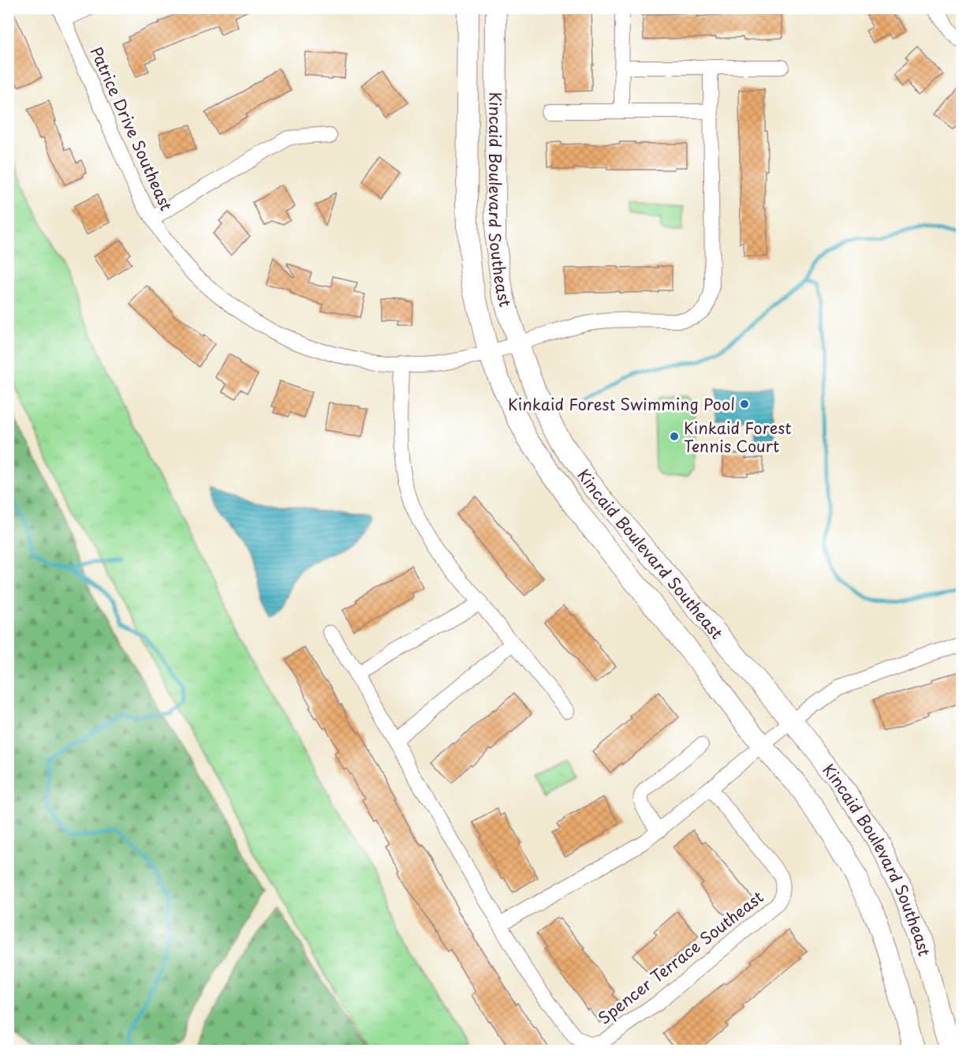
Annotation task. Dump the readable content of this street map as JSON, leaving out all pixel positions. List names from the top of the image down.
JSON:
{
  "streets": {
    "street": ["Patrice Drive Southeast", "Kincaid Boulevard Southeast", "Spencer Terrace Southeast"]
  },
  "crossings": [
    ["Patrice Drive Southeast", "Kincaid Boulevard Southeast"]
  ],
  "places": ["Kinkaid Forest Swimming Pool", "Kinkaid Forest Tennis Court"]
}
